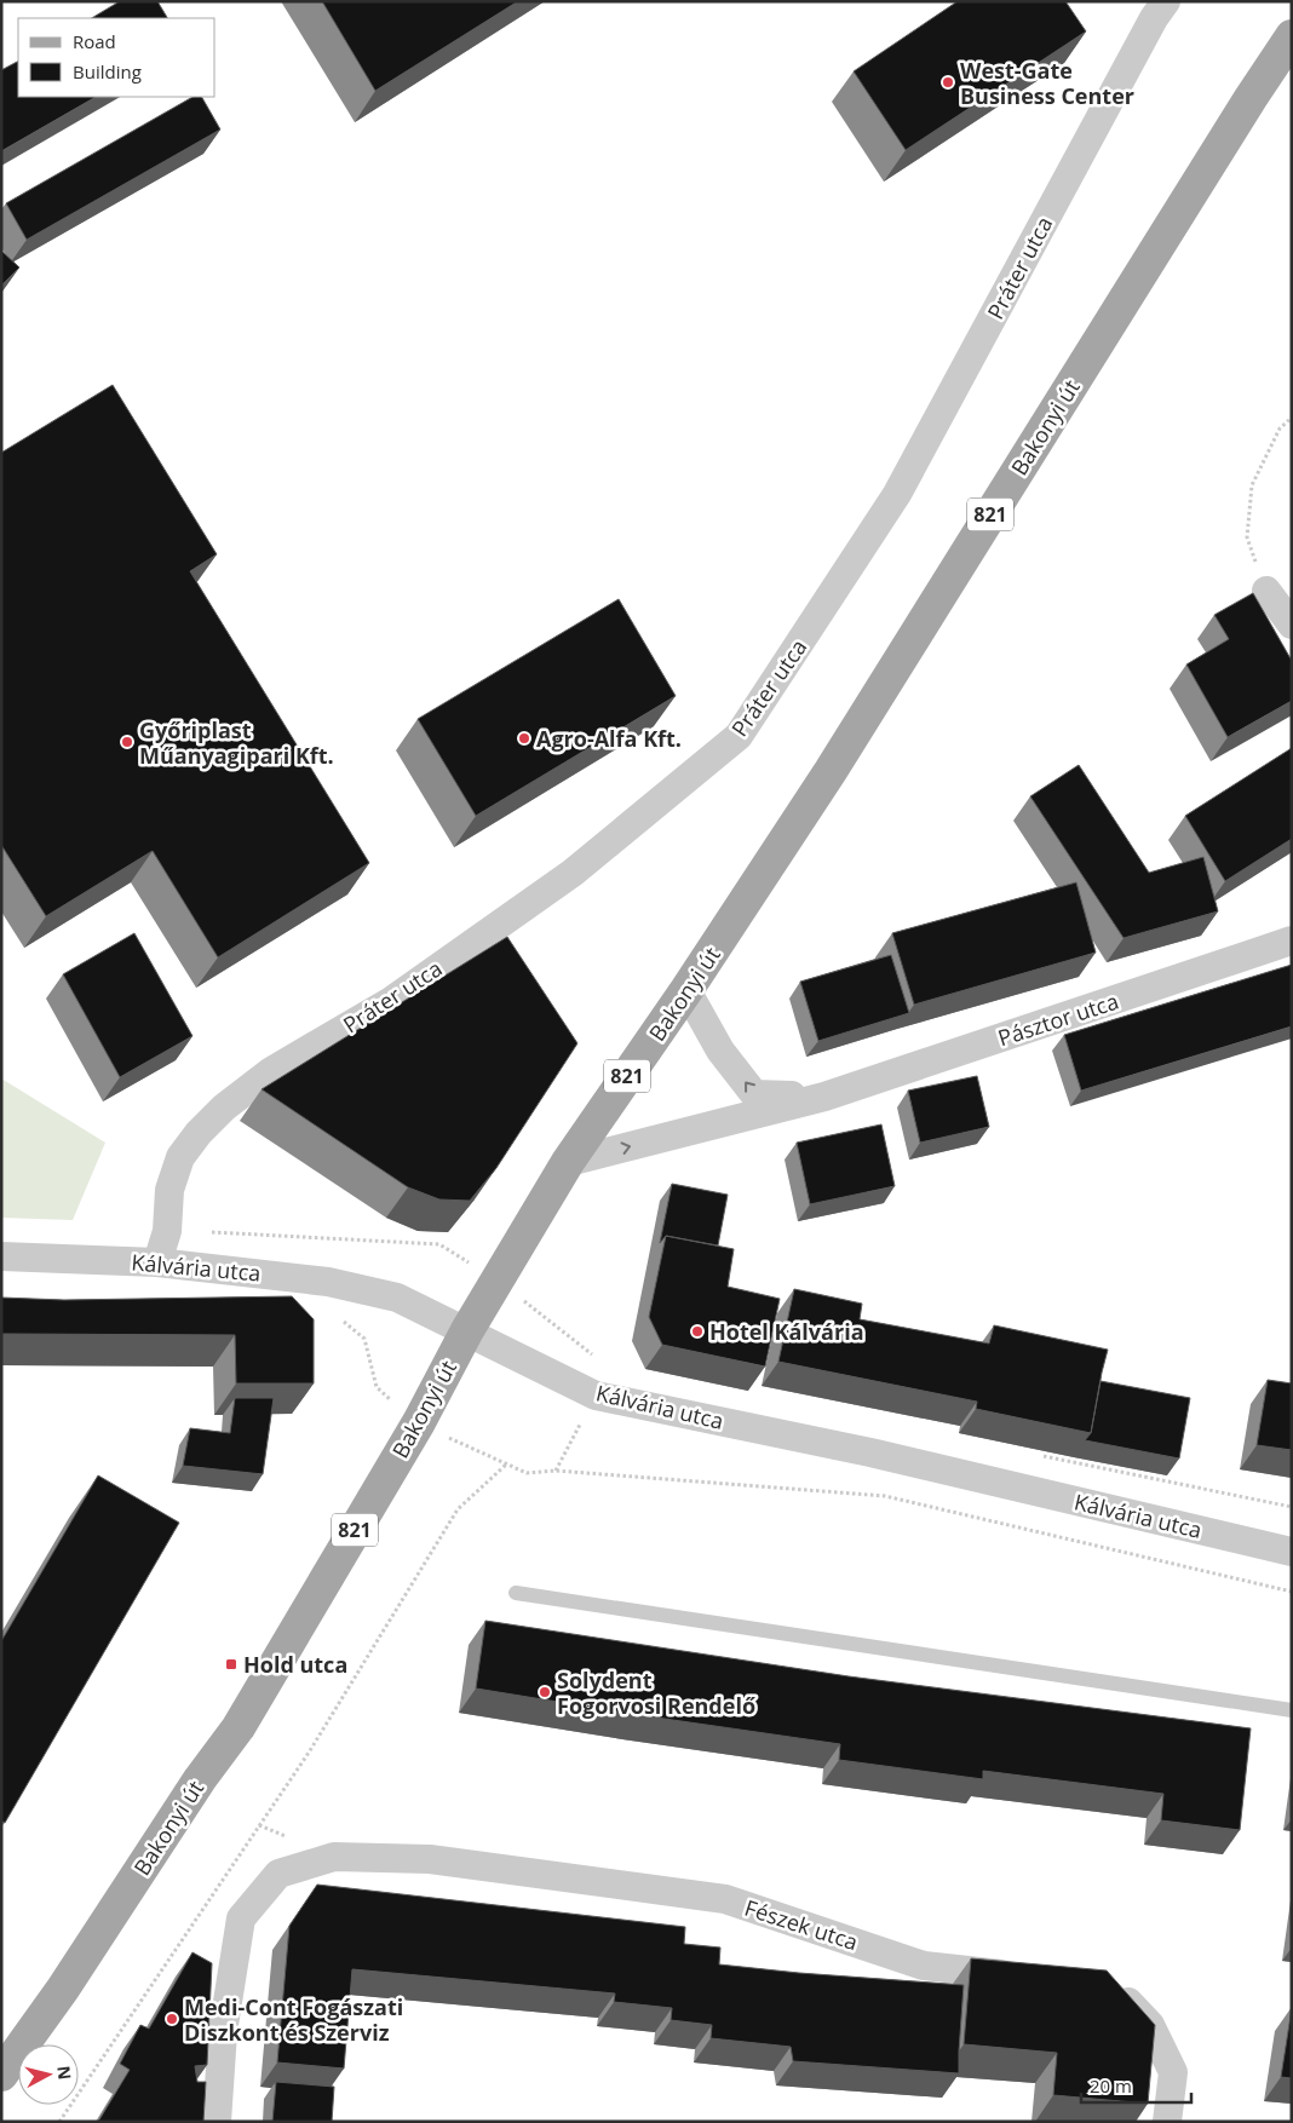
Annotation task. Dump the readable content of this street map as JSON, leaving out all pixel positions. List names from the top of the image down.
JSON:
{
  "streets": {
    "main road": ["Bakonyi út", "821"],
    "street": [
      "Práter utca",
      "Pásztor utca",
      "Kálvária utca",
      "Fészek utca"
    ]
  },
  "crossings": [
    ["Práter utca", "Kálvária utca"],
    ["Bakonyi út", "Pásztor utca"],
    ["Bakonyi út", "Kálvária utca"]
  ],
  "places": {
    "other": [
      "West-Gate Business Center",
      "Agro-Alfa Kft.",
      "Győriplast Műanyagipari Kft.",
      "Hotel Kálvária",
      "Solydent Fogorvosi Rendelő",
      "Medi-Cont Fogászati Diszkont és Szerviz"
    ],
    "transit": ["Hold utca"]
  },
  "legend": ["Road", "Building"],
  "scale_bar": "20 m",
  "north": "right"
}
